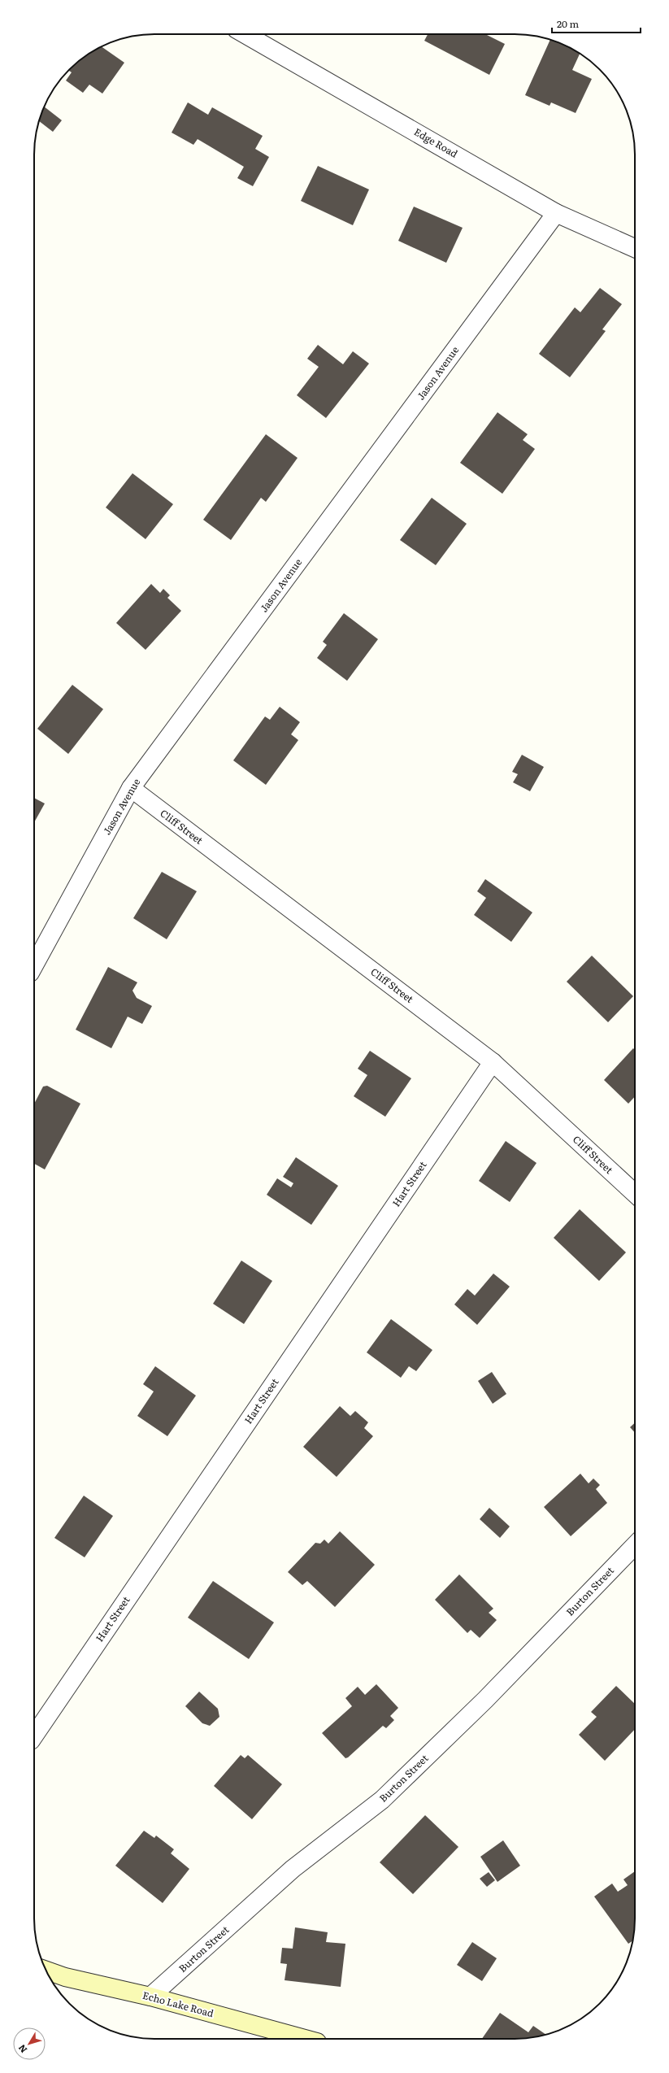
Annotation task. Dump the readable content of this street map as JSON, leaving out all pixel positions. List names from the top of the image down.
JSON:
{
  "streets": {
    "main road": ["Echo Lake Road"],
    "street": [
      "Edge Road",
      "Jason Avenue",
      "Cliff Street",
      "Hart Street",
      "Burton Street"
    ]
  },
  "crossings": [
    ["Edge Road", "Jason Avenue"],
    ["Jason Avenue", "Cliff Street"],
    ["Cliff Street", "Hart Street"],
    ["Burton Street", "Echo Lake Road"]
  ],
  "scale_bar": "20 m",
  "north": "bottom left"
}
